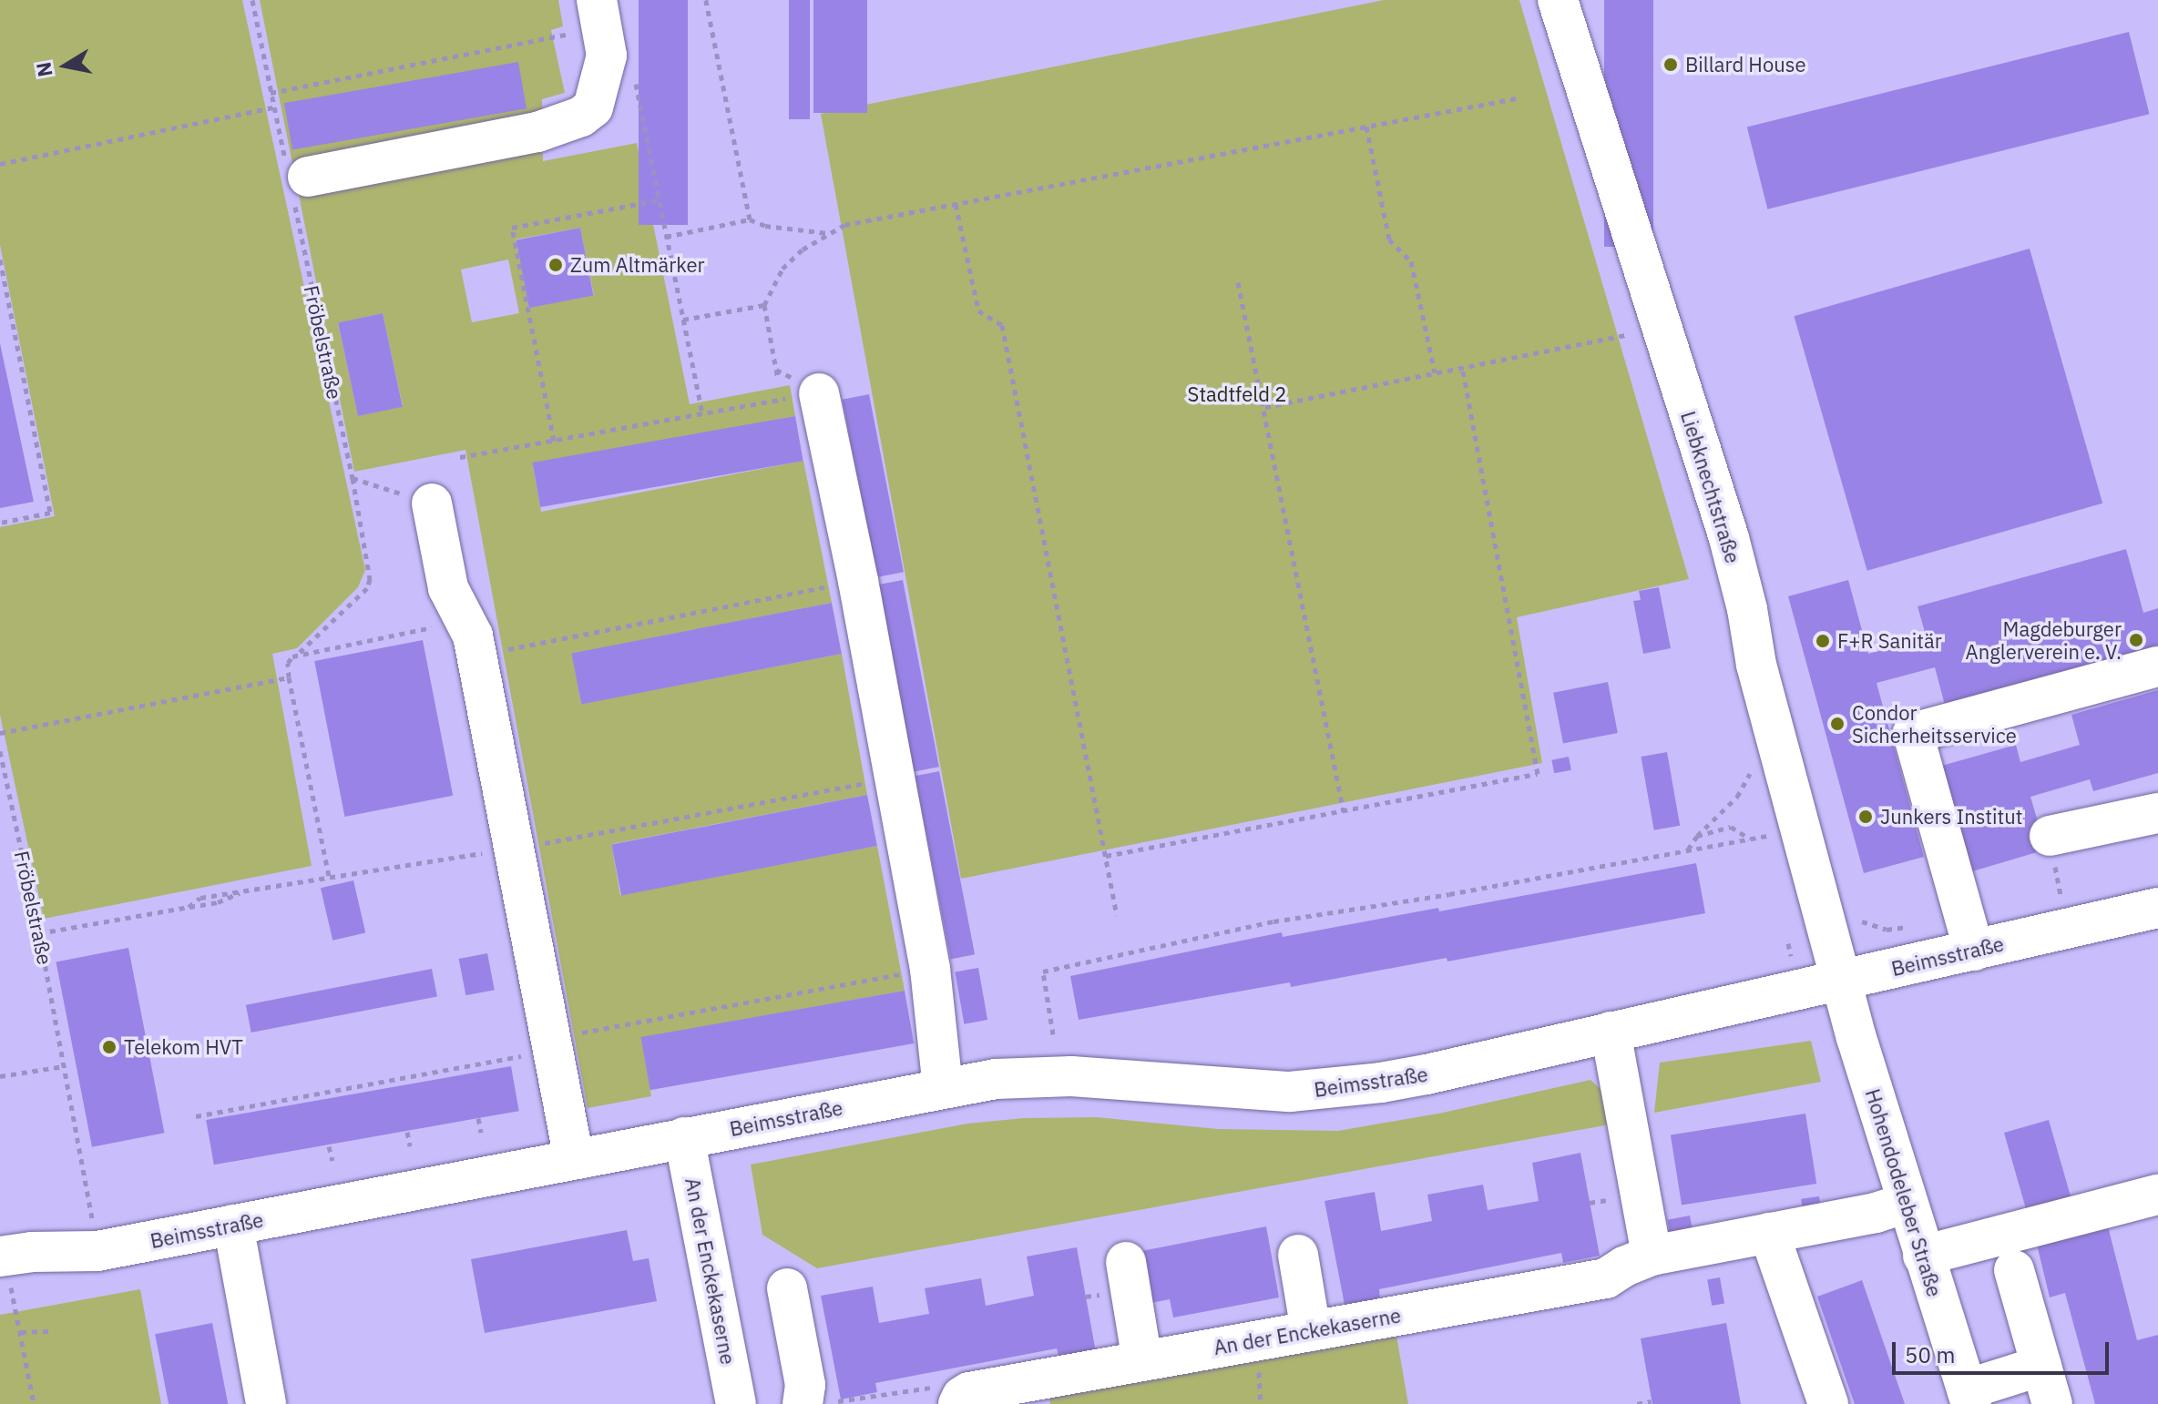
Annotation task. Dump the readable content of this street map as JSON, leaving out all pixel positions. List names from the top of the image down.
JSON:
{
  "streets": {
    "street": [
      "Liebknechtstraße",
      "Beimsstraße",
      "Hohendodeleber Straße",
      "An der Enckekaserne"
    ],
    "path": ["Fröbelstraße"]
  },
  "crossings": [
    ["Fröbelstraße", "Beimsstraße"],
    ["Liebknechtstraße", "Beimsstraße"],
    ["Liebknechtstraße", "Hohendodeleber Straße"],
    ["Beimsstraße", "Hohendodeleber Straße"],
    ["Beimsstraße", "An der Enckekaserne"],
    ["Hohendodeleber Straße", "An der Enckekaserne"]
  ],
  "parks": ["Stadtfeld 2"],
  "places": [
    "Billard House",
    "Zum Altmärker",
    "Magdeburger Anglerverein e. V.",
    "F+R Sanitär",
    "Condor Sicherheitsservice",
    "Junkers Institut",
    "Telekom HVT"
  ],
  "scale_bar": "50 m",
  "north": "left"
}
